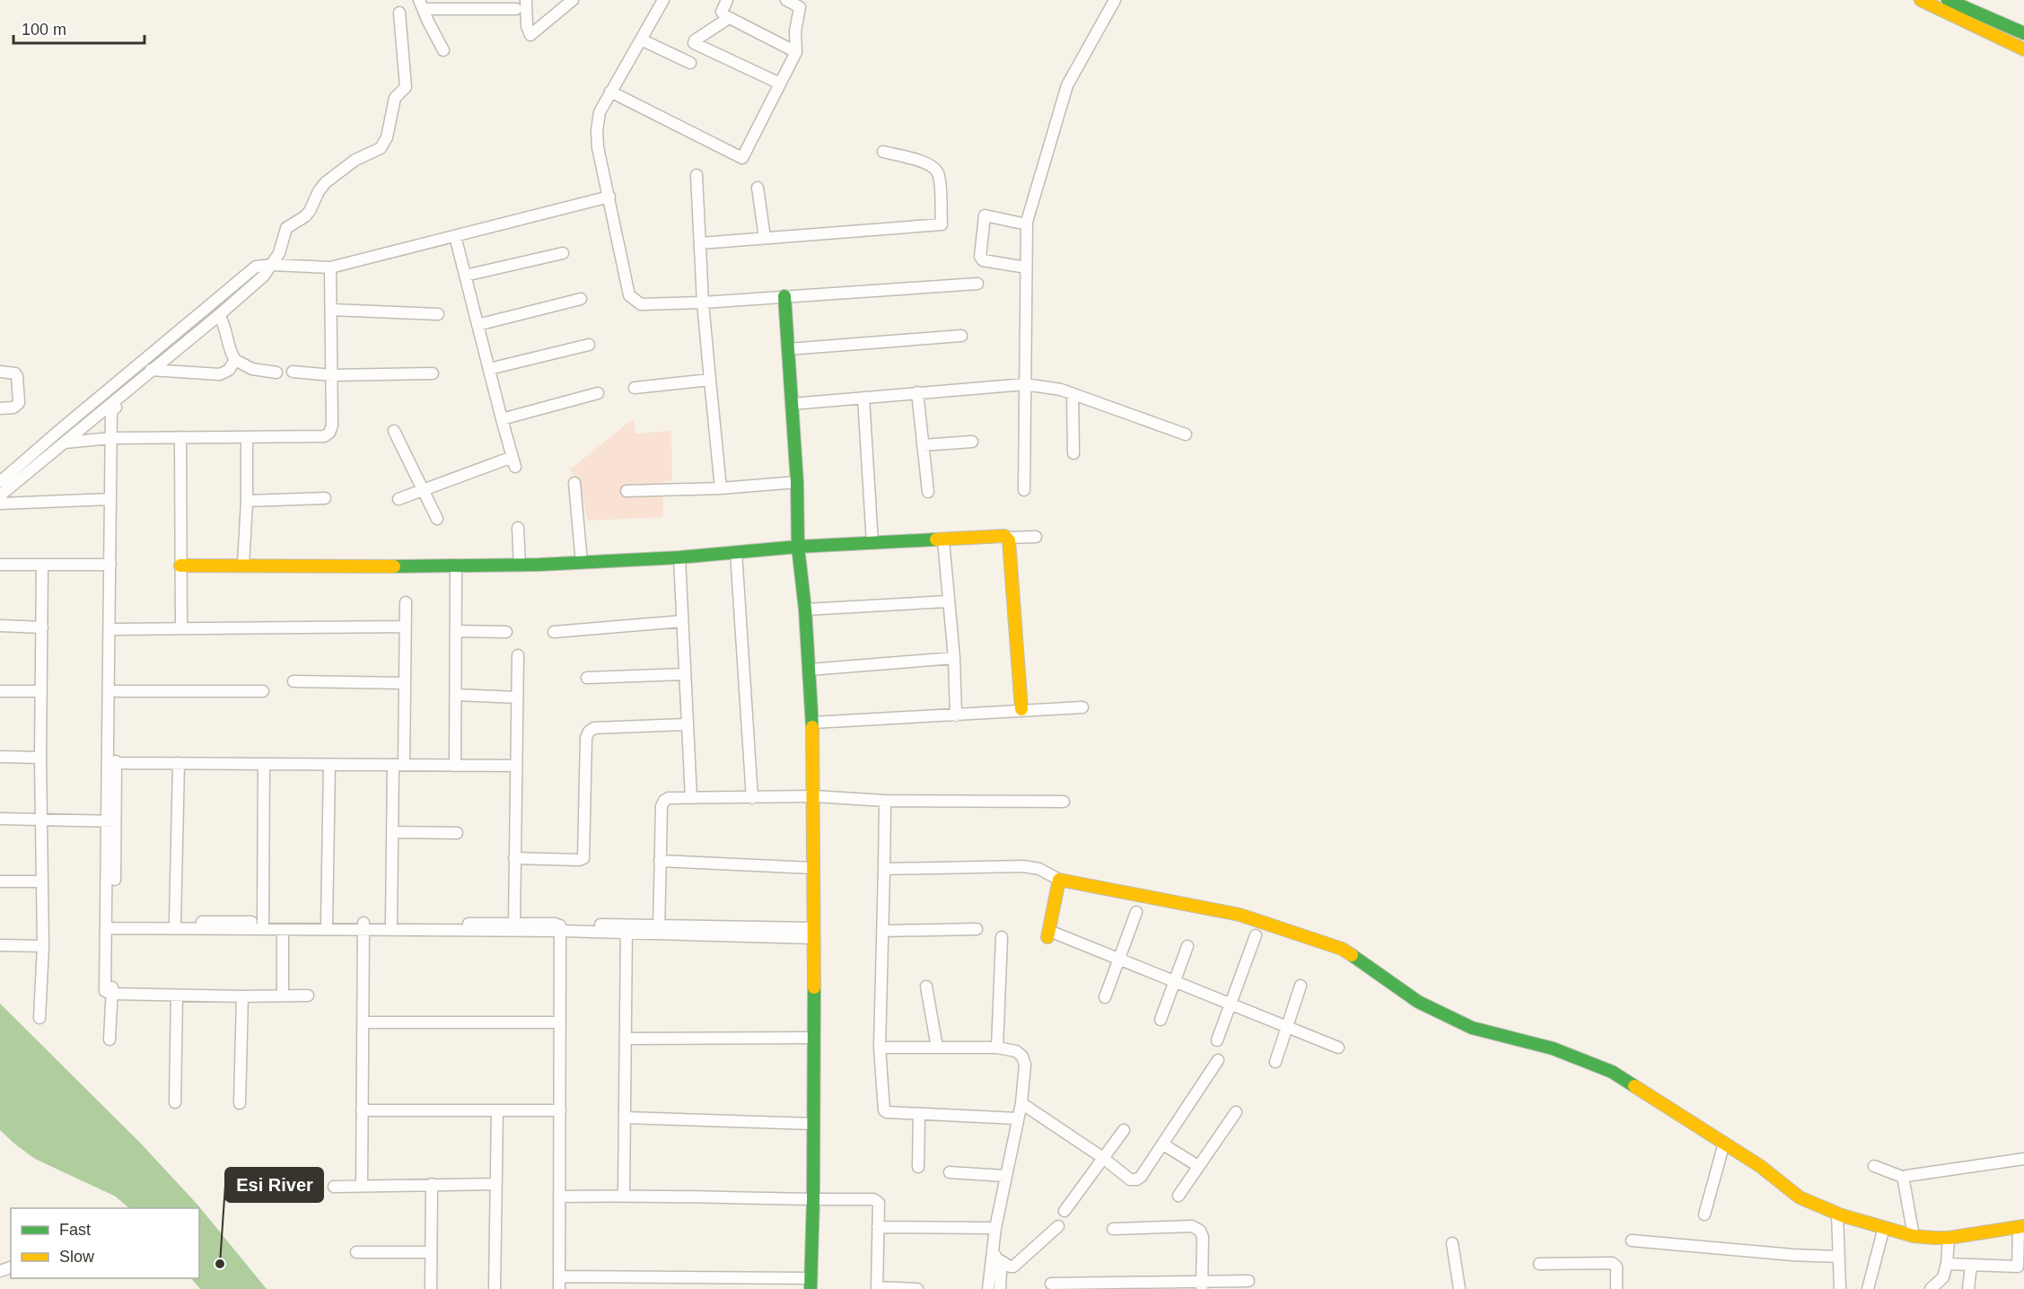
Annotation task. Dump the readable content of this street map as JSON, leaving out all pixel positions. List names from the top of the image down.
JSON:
{
  "places": ["Esi River"],
  "legend": ["Fast", "Slow"],
  "scale_bar": "100 m"
}
